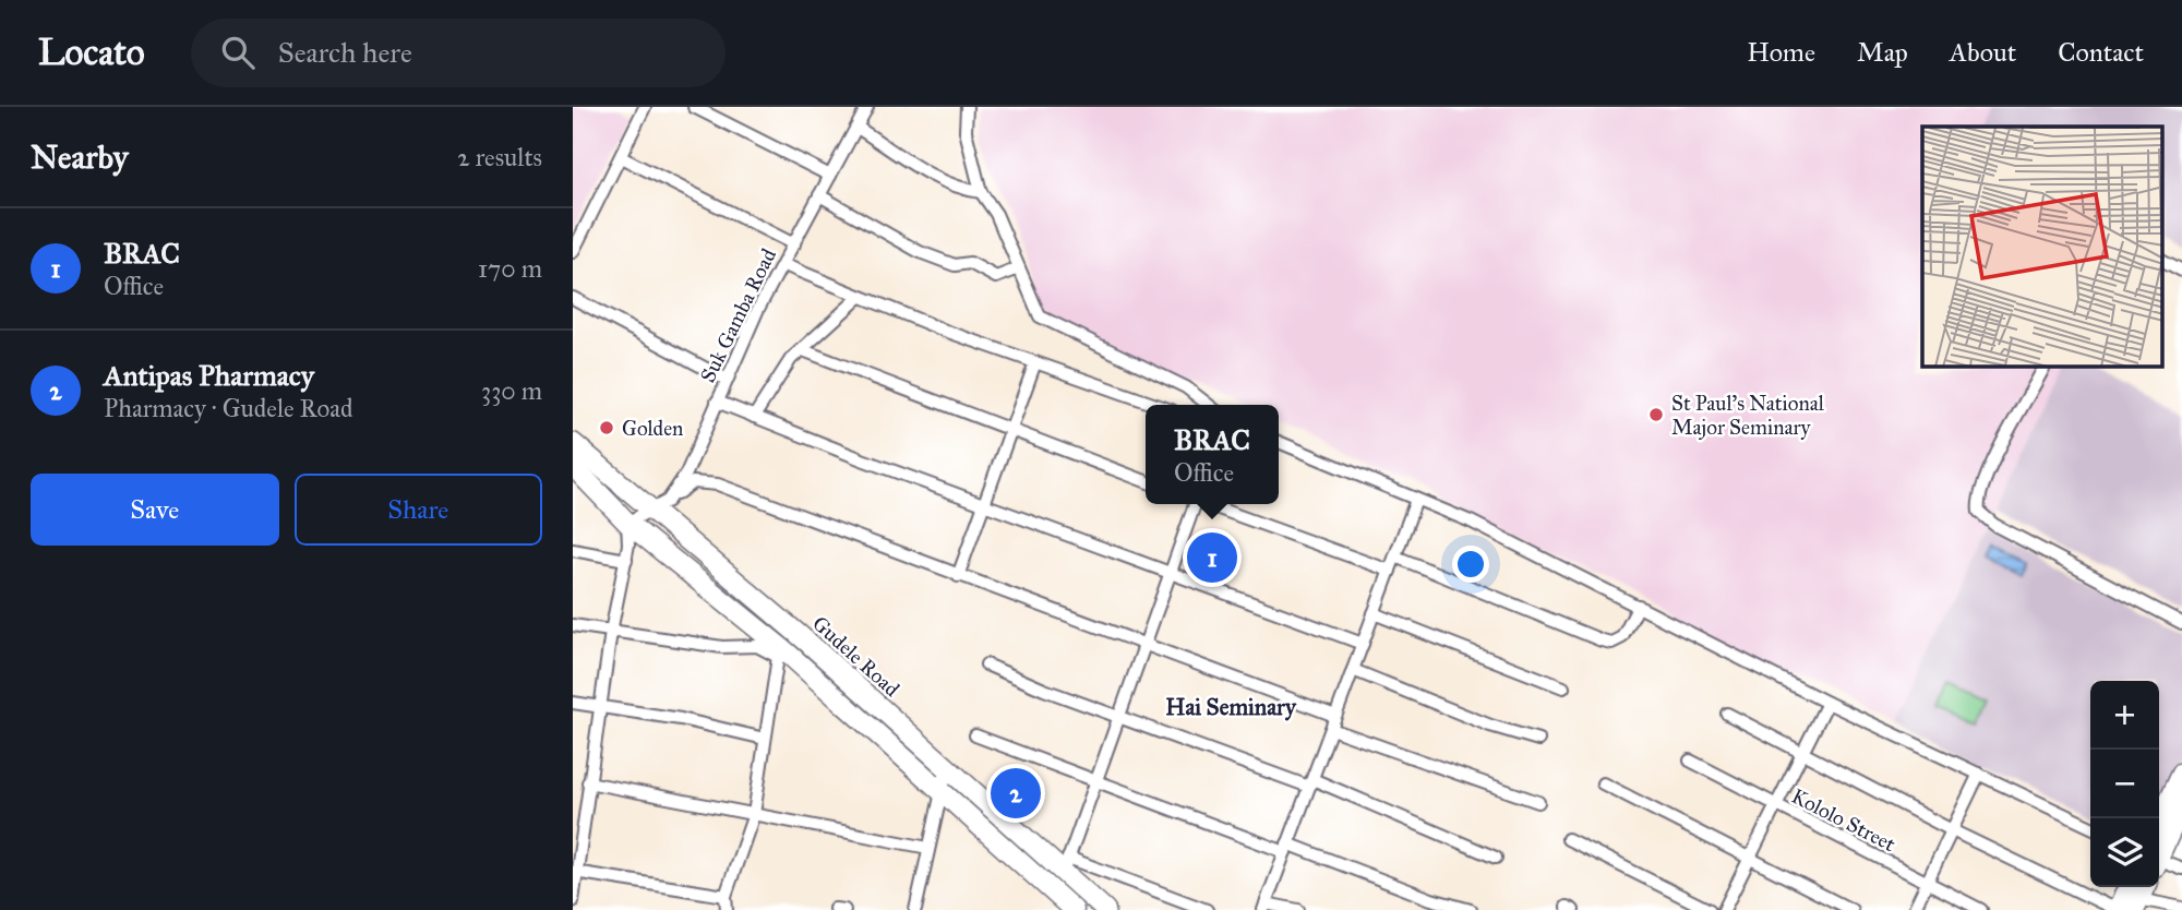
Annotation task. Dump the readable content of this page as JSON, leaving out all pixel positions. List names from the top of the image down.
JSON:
{
  "streets": {
    "main road": ["Gudele Road"],
    "street": ["Suk Gamba Road", "Kololo Street"]
  },
  "crossings": [
    ["Suk Gamba Road", "Gudele Road"]
  ],
  "districts": ["Hai Seminary"],
  "places": ["St Paul's National Major Seminary", "Golden"],
  "page": {
    "header": "Locato",
    "search": "Search here",
    "nav": [
      "Home",
      "Map",
      "About",
      "Contact"
    ],
    "heading": ["Nearby", "2 results"],
    "list": [
      {
        "mark": "1",
        "name": "BRAC",
        "note": "Office",
        "value": "170 m"
      },
      {
        "mark": "2",
        "name": "Antipas Pharmacy",
        "note": "Pharmacy · Gudele Road",
        "value": "330 m"
      }
    ],
    "popup": ["BRAC", "Office"],
    "buttons": ["Save", "Share"],
    "pins": ["1", "2"],
    "map_buttons": ["+", "−"]
  }
}
